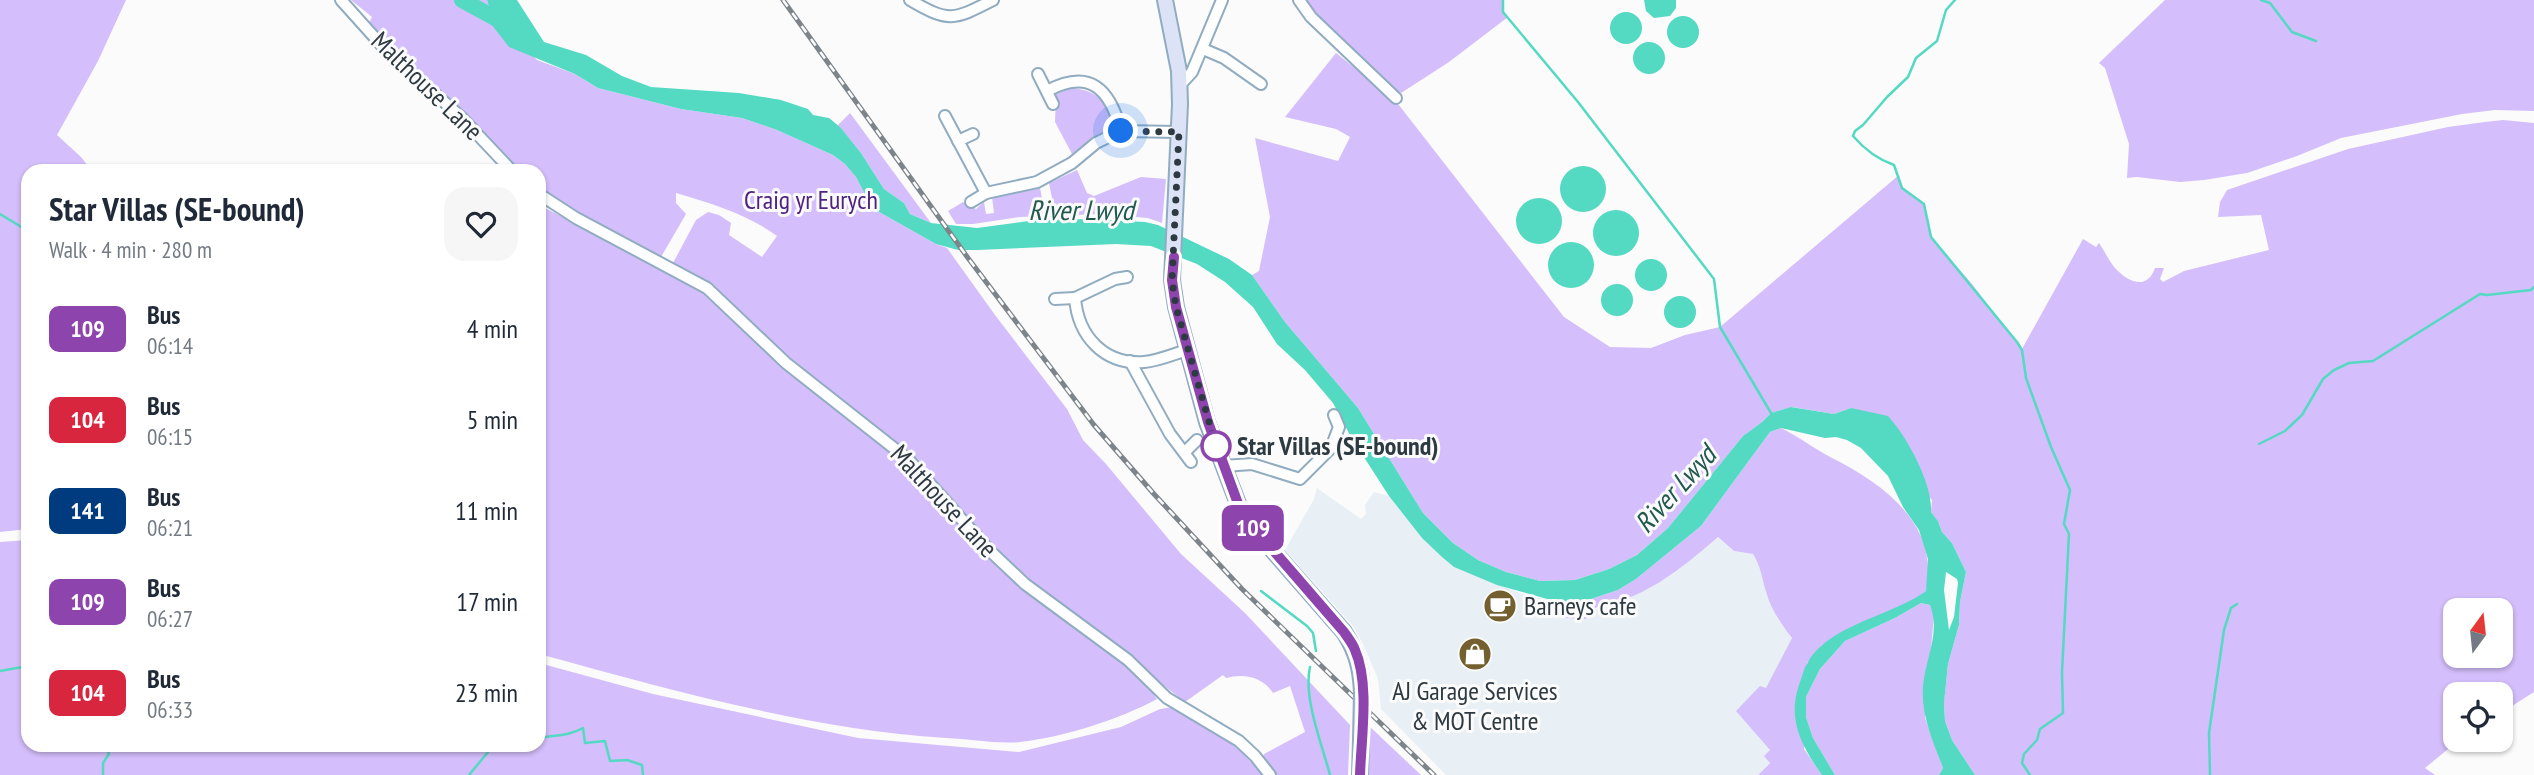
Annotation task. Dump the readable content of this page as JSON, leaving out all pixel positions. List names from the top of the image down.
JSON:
{
  "streets": {
    "street": ["Malthouse Lane"]
  },
  "water": ["River Lwyd"],
  "parks": ["Craig yr Eurych"],
  "places": {
    "other": ["Star Villas (SE-bound)"],
    "cafe": ["Barneys cafe"],
    "shop": ["AJ Garage Services & MOT Centre"]
  },
  "lines": ["bus line 109"],
  "north": "top",
  "page": {
    "on_map": "109",
    "heading": ["Star Villas (SE-bound)", "Walk · 4 min · 280 m"],
    "list": [
      {
        "mark": "109",
        "name": "Bus",
        "note": "06:14",
        "value": "4 min"
      },
      {
        "mark": "104",
        "name": "Bus",
        "note": "06:15",
        "value": "5 min"
      },
      {
        "mark": "141",
        "name": "Bus",
        "note": "06:21",
        "value": "11 min"
      },
      {
        "mark": "109",
        "name": "Bus",
        "note": "06:27",
        "value": "17 min"
      },
      {
        "mark": "104",
        "name": "Bus",
        "note": "06:33",
        "value": "23 min"
      }
    ]
  }
}
